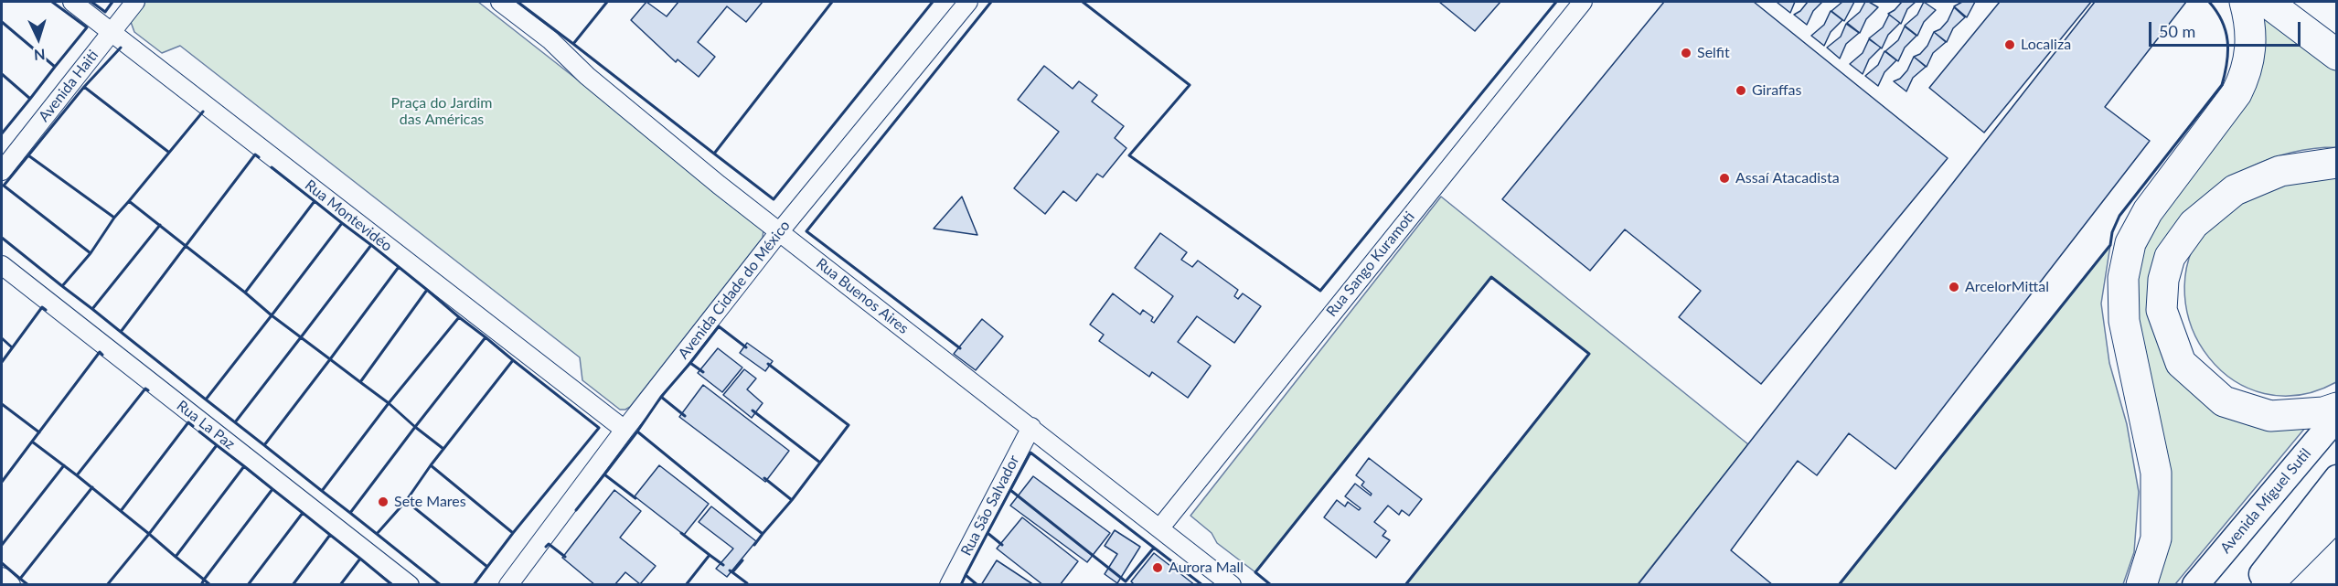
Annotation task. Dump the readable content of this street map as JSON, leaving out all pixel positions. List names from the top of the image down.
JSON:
{
  "streets": {
    "main road": ["Avenida Miguel Sutil"],
    "street": [
      "Avenida Haiti",
      "Rua Montevidéo",
      "Rua Sango Kuramoti",
      "Avenida Cidade do México",
      "Rua Buenos Aires",
      "Rua La Paz",
      "Rua São Salvador"
    ]
  },
  "crossings": [
    ["Avenida Haiti", "Rua Montevidéo"],
    ["Rua Montevidéo", "Avenida Cidade do México"],
    ["Rua Sango Kuramoti", "Rua Buenos Aires"],
    ["Avenida Cidade do México", "Rua Buenos Aires"],
    ["Rua Buenos Aires", "Rua São Salvador"]
  ],
  "parks": ["Praça do Jardim das Américas"],
  "places": [
    "Localiza",
    "Selfit",
    "Giraffas",
    "Assaí Atacadista",
    "ArcelorMittal",
    "Sete Mares",
    "Aurora Mall"
  ],
  "scale_bar": "50 m",
  "north": "bottom"
}
